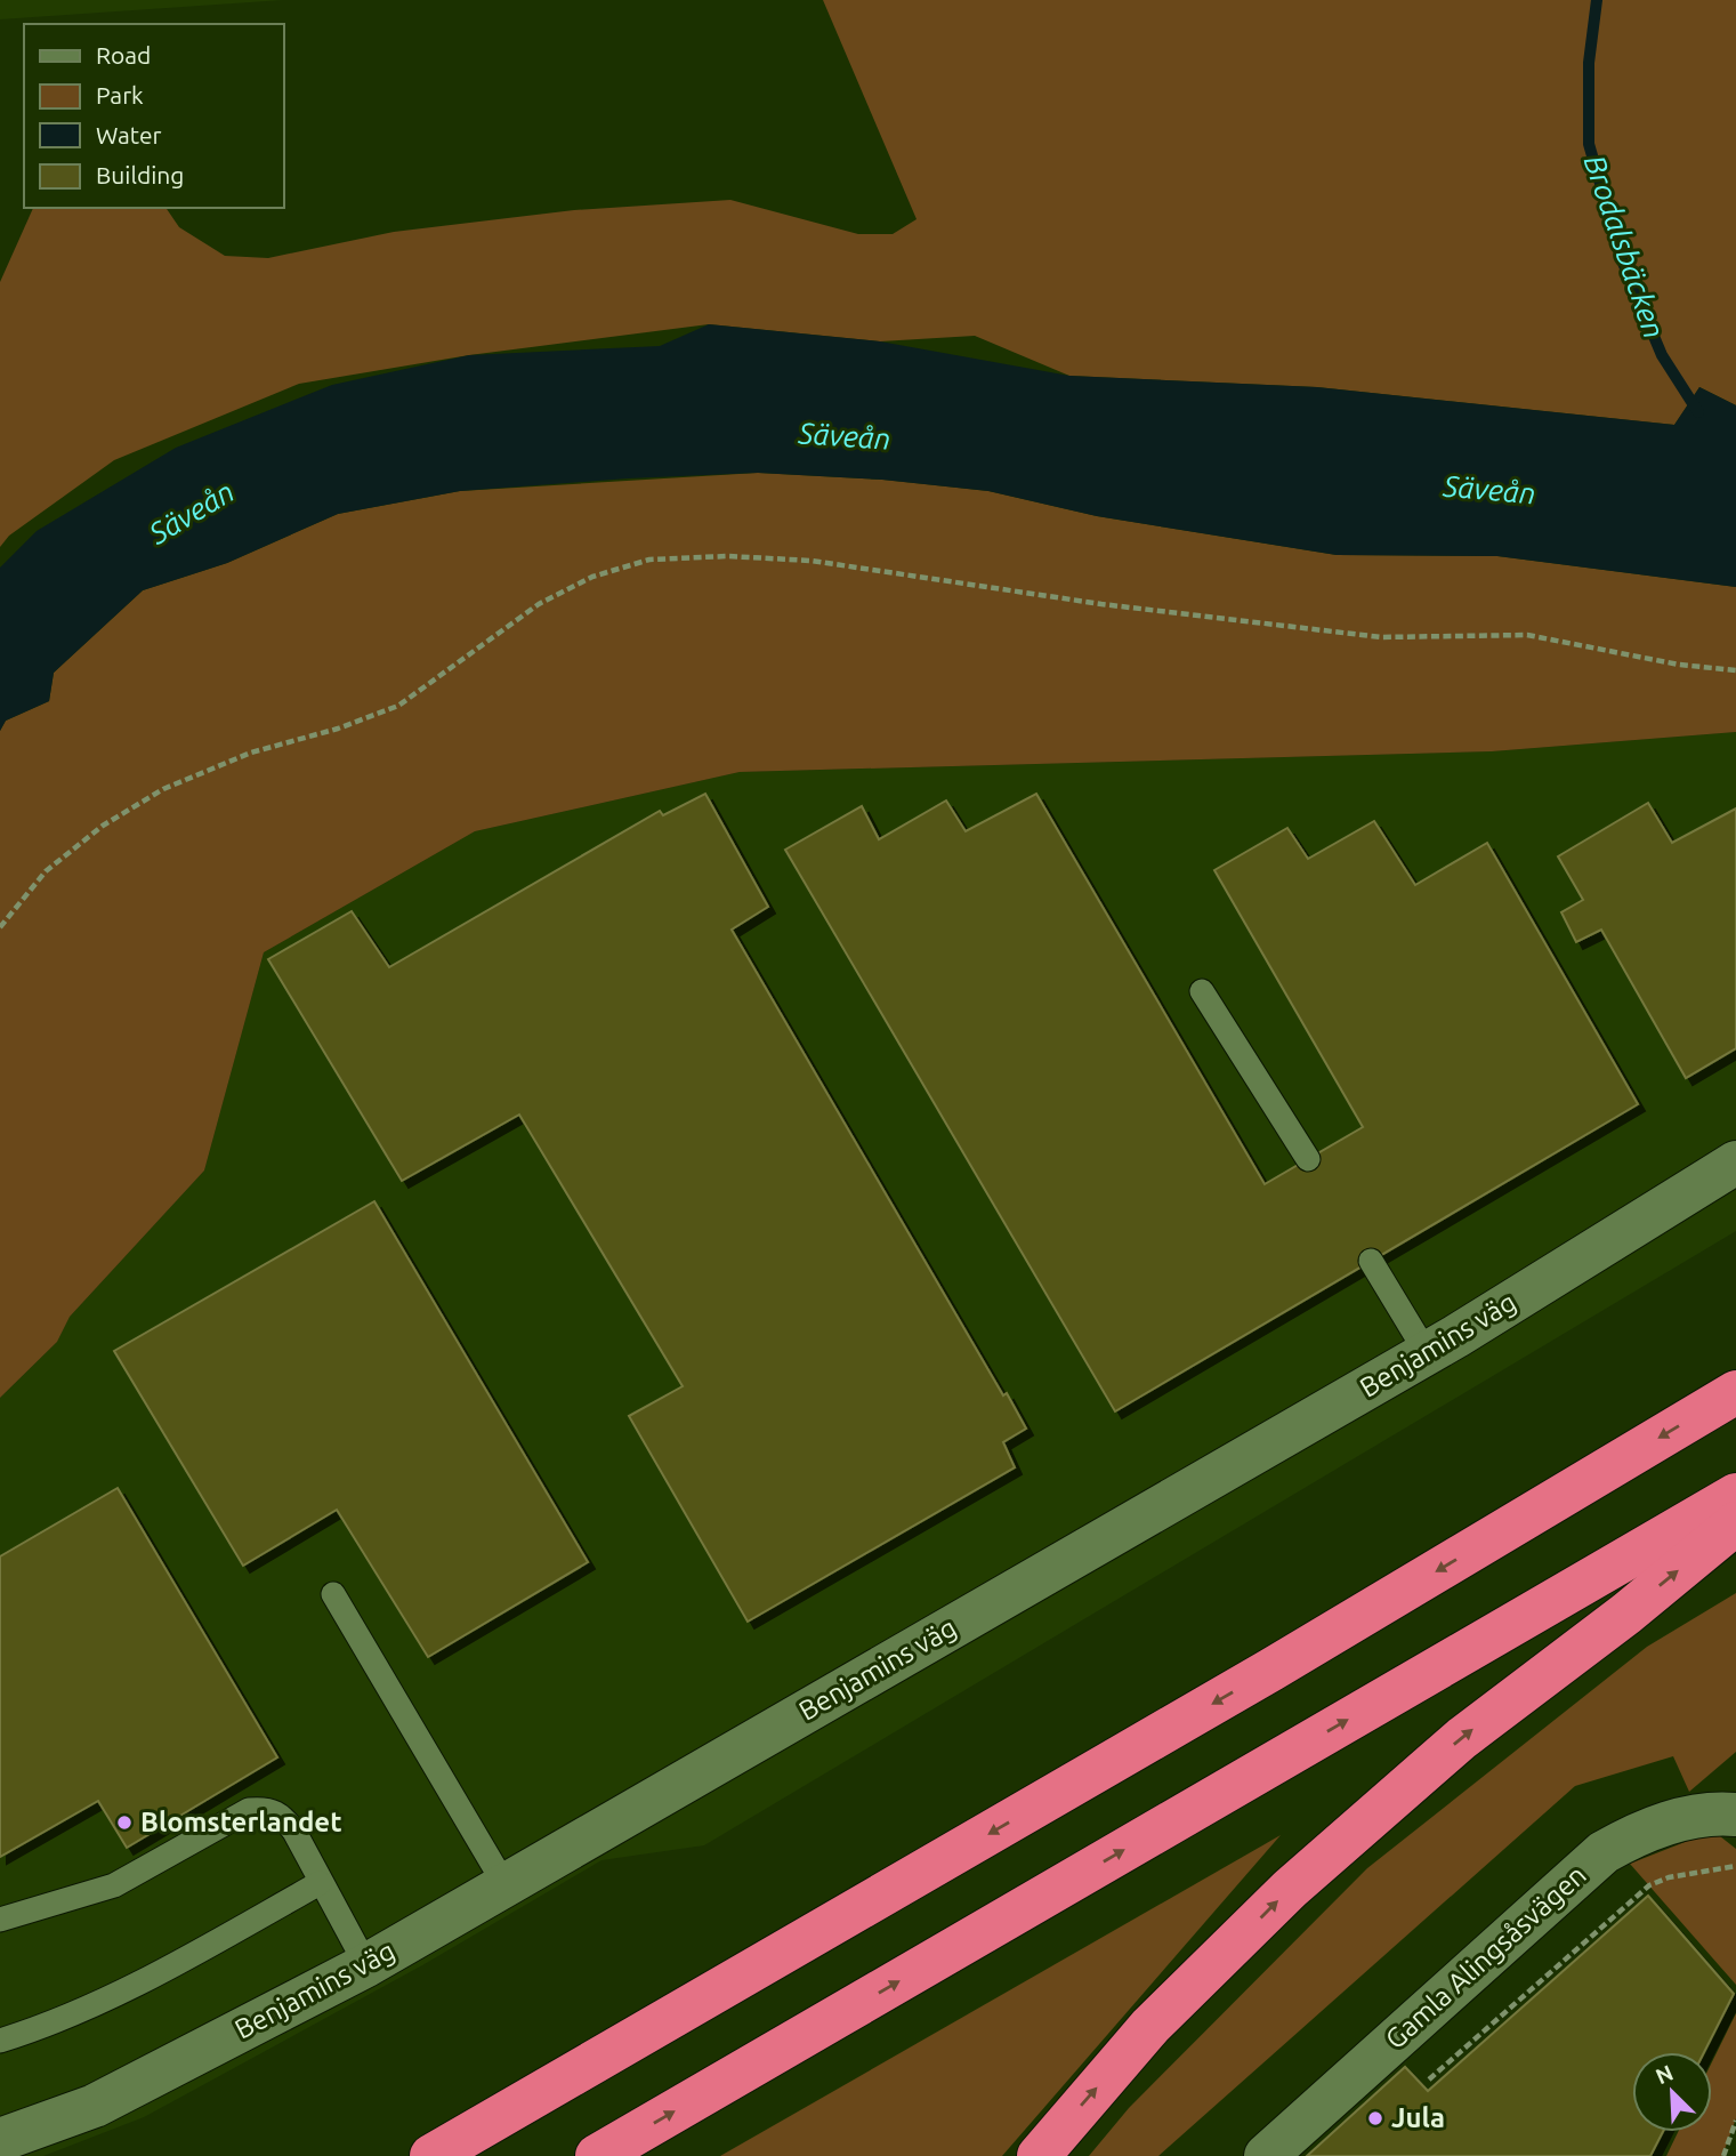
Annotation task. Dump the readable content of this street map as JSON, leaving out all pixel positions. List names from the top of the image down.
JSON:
{
  "streets": {
    "street": ["Benjamins väg", "Gamla Alingsåsvägen"]
  },
  "water": ["Brodalsbäcken", "Säveån"],
  "places": ["Blomsterlandet", "Jula"],
  "legend": [
    "Road",
    "Park",
    "Water",
    "Building"
  ],
  "north": "top left"
}
